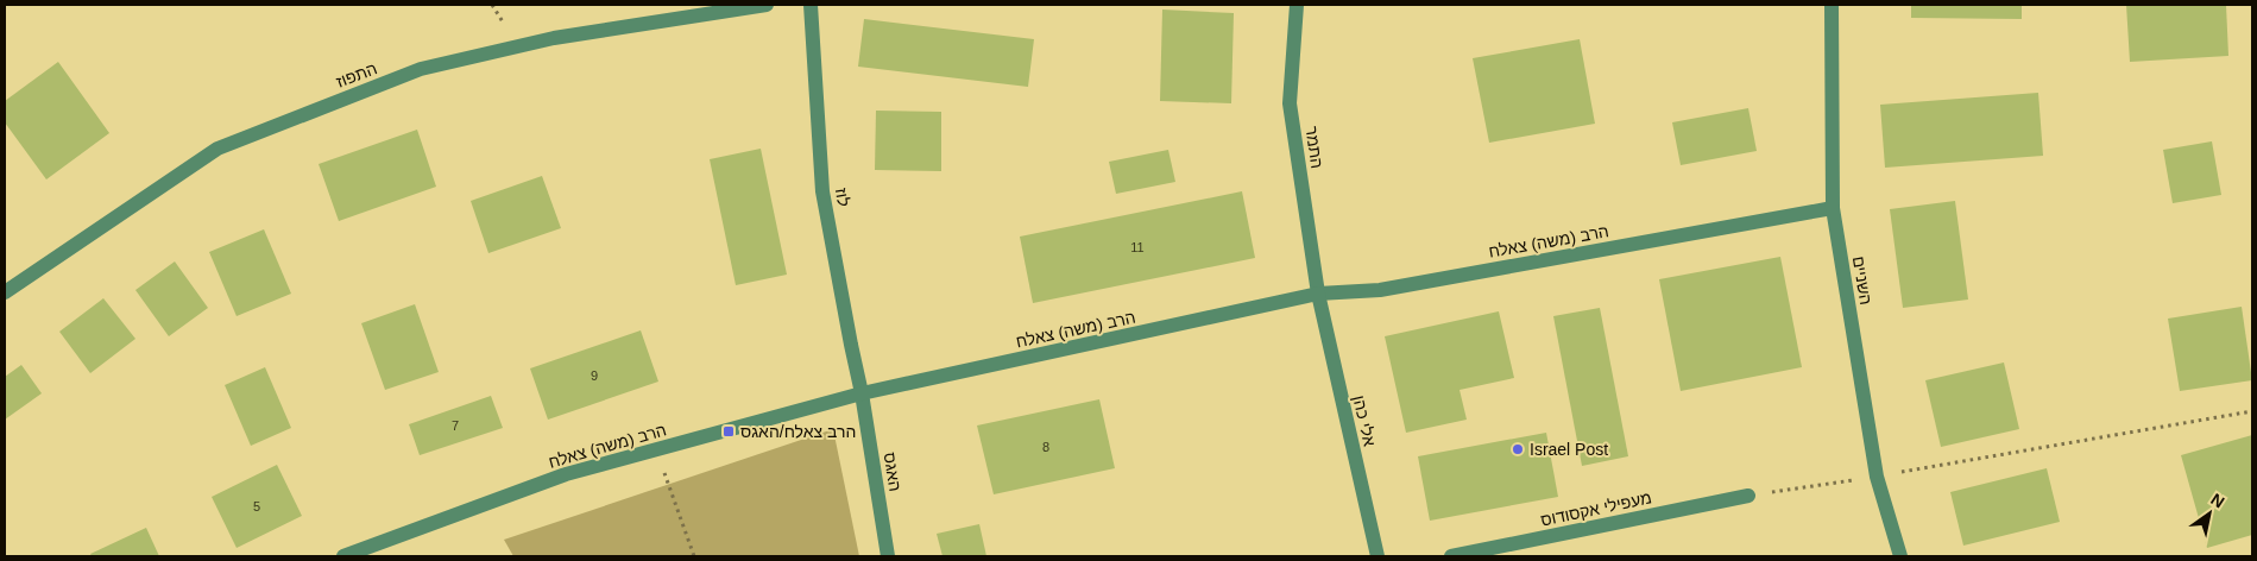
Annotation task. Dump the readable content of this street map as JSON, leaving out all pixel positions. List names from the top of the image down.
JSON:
{
  "streets": {
    "street": [
      "התפוז",
      "התמר",
      "לוז",
      "הרב (משה) צאלח",
      "השניים",
      "אלי כהן",
      "האגס",
      "מעפילי אקסודוס"
    ]
  },
  "crossings": [
    ["התמר", "הרב (משה) צאלח"],
    ["התמר", "אלי כהן"],
    ["לוז", "הרב (משה) צאלח"],
    ["לוז", "האגס"],
    ["הרב (משה) צאלח", "השניים"],
    ["הרב (משה) צאלח", "אלי כהן"],
    ["הרב (משה) צאלח", "האגס"]
  ],
  "places": {
    "transit": ["הרב צאלח/האגס"],
    "other": ["Israel Post"]
  },
  "house_numbers": [
    "11",
    "9",
    "7",
    "8",
    "5"
  ],
  "north": "top right"
}
